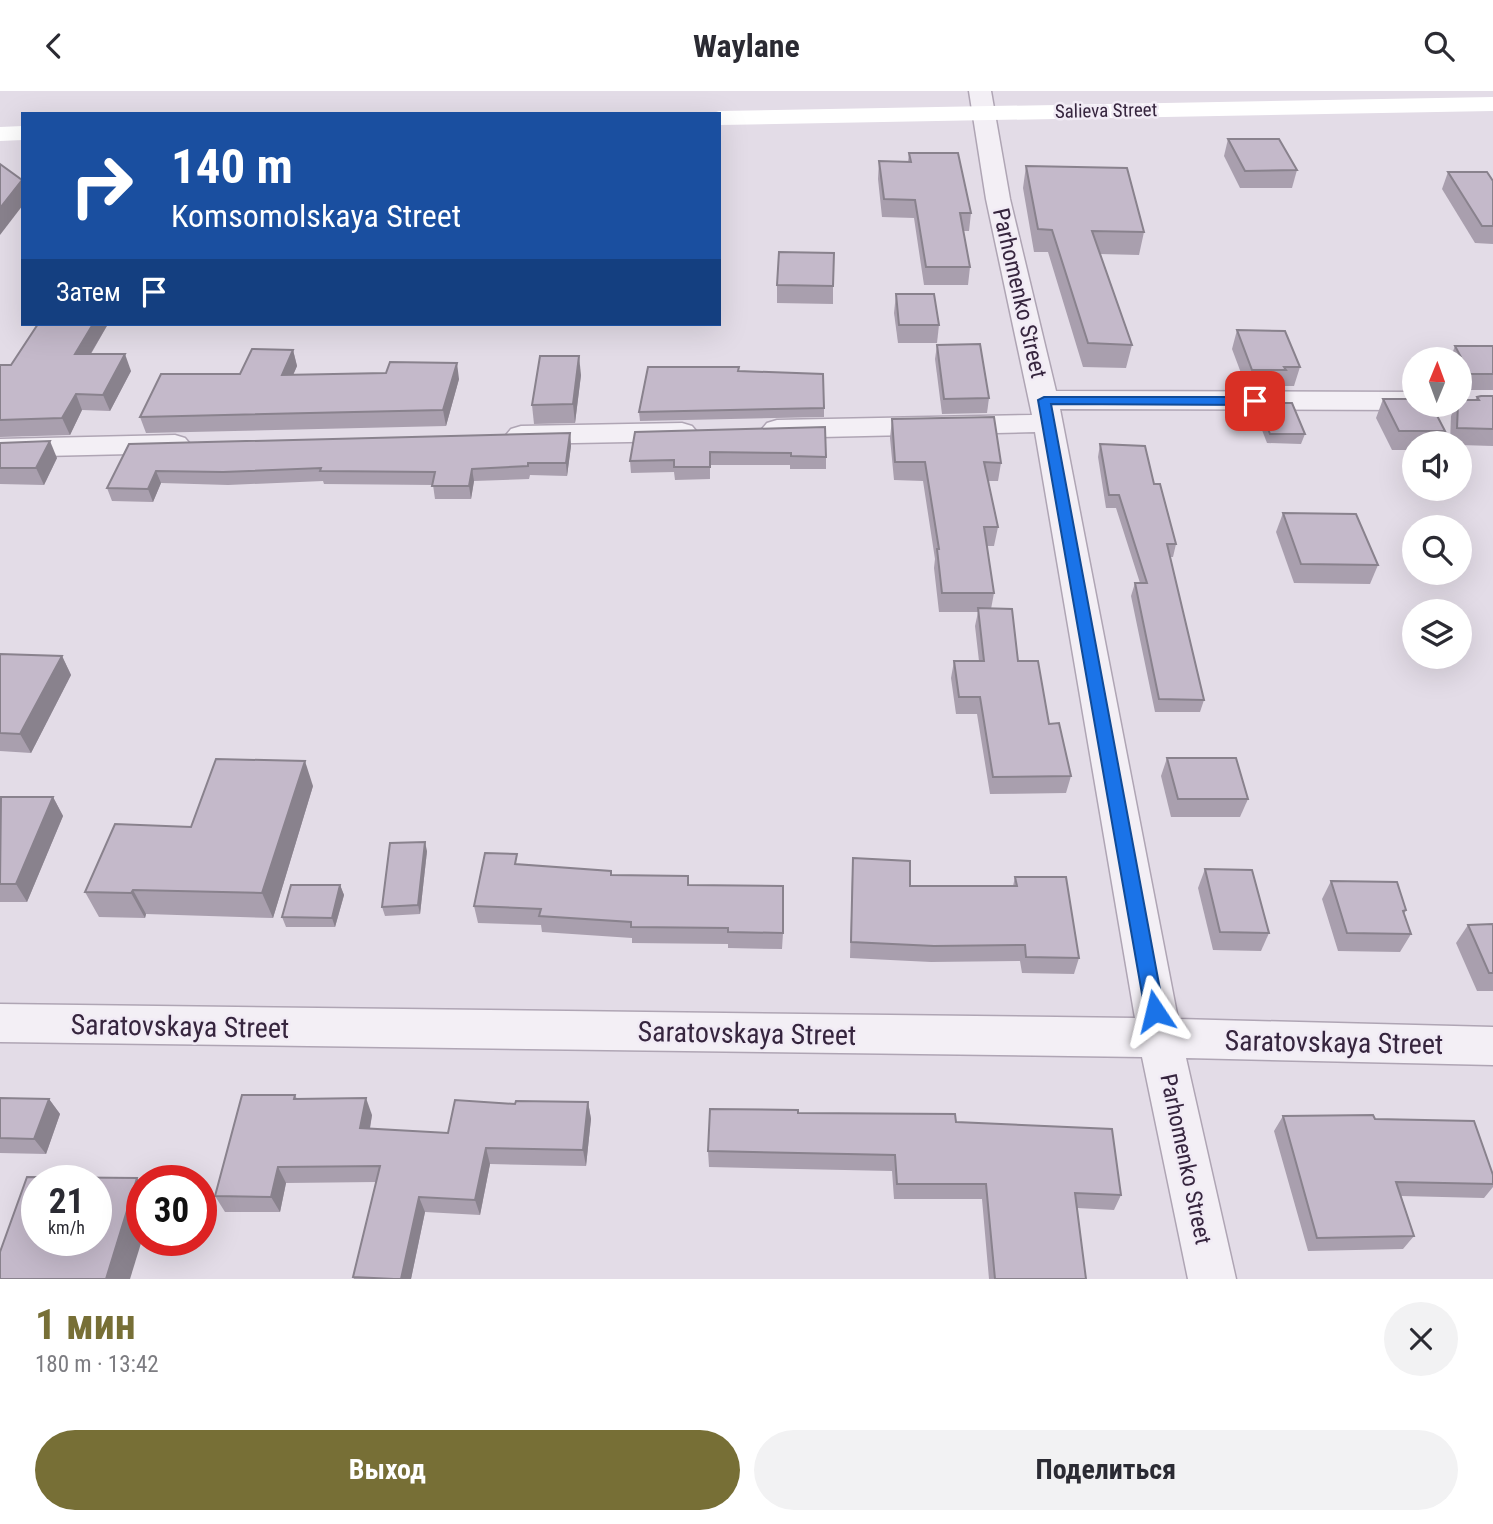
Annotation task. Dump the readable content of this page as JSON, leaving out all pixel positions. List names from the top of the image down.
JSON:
{
  "streets": {
    "main road": ["Salieva Street"],
    "street": ["Parhomenko Street", "Saratovskaya Street"]
  },
  "crossings": [
    ["Salieva Street", "Parhomenko Street"],
    ["Parhomenko Street", "Saratovskaya Street"]
  ],
  "north": "top",
  "page": {
    "header": "Waylane",
    "turn": ["140 m", "Komsomolskaya Street"],
    "then": "Затем",
    "speed": "21 km/h",
    "limit": "30",
    "heading": ["1 мин", "180 m · 13:42"],
    "buttons": ["Выход", "Поделиться"]
  }
}
